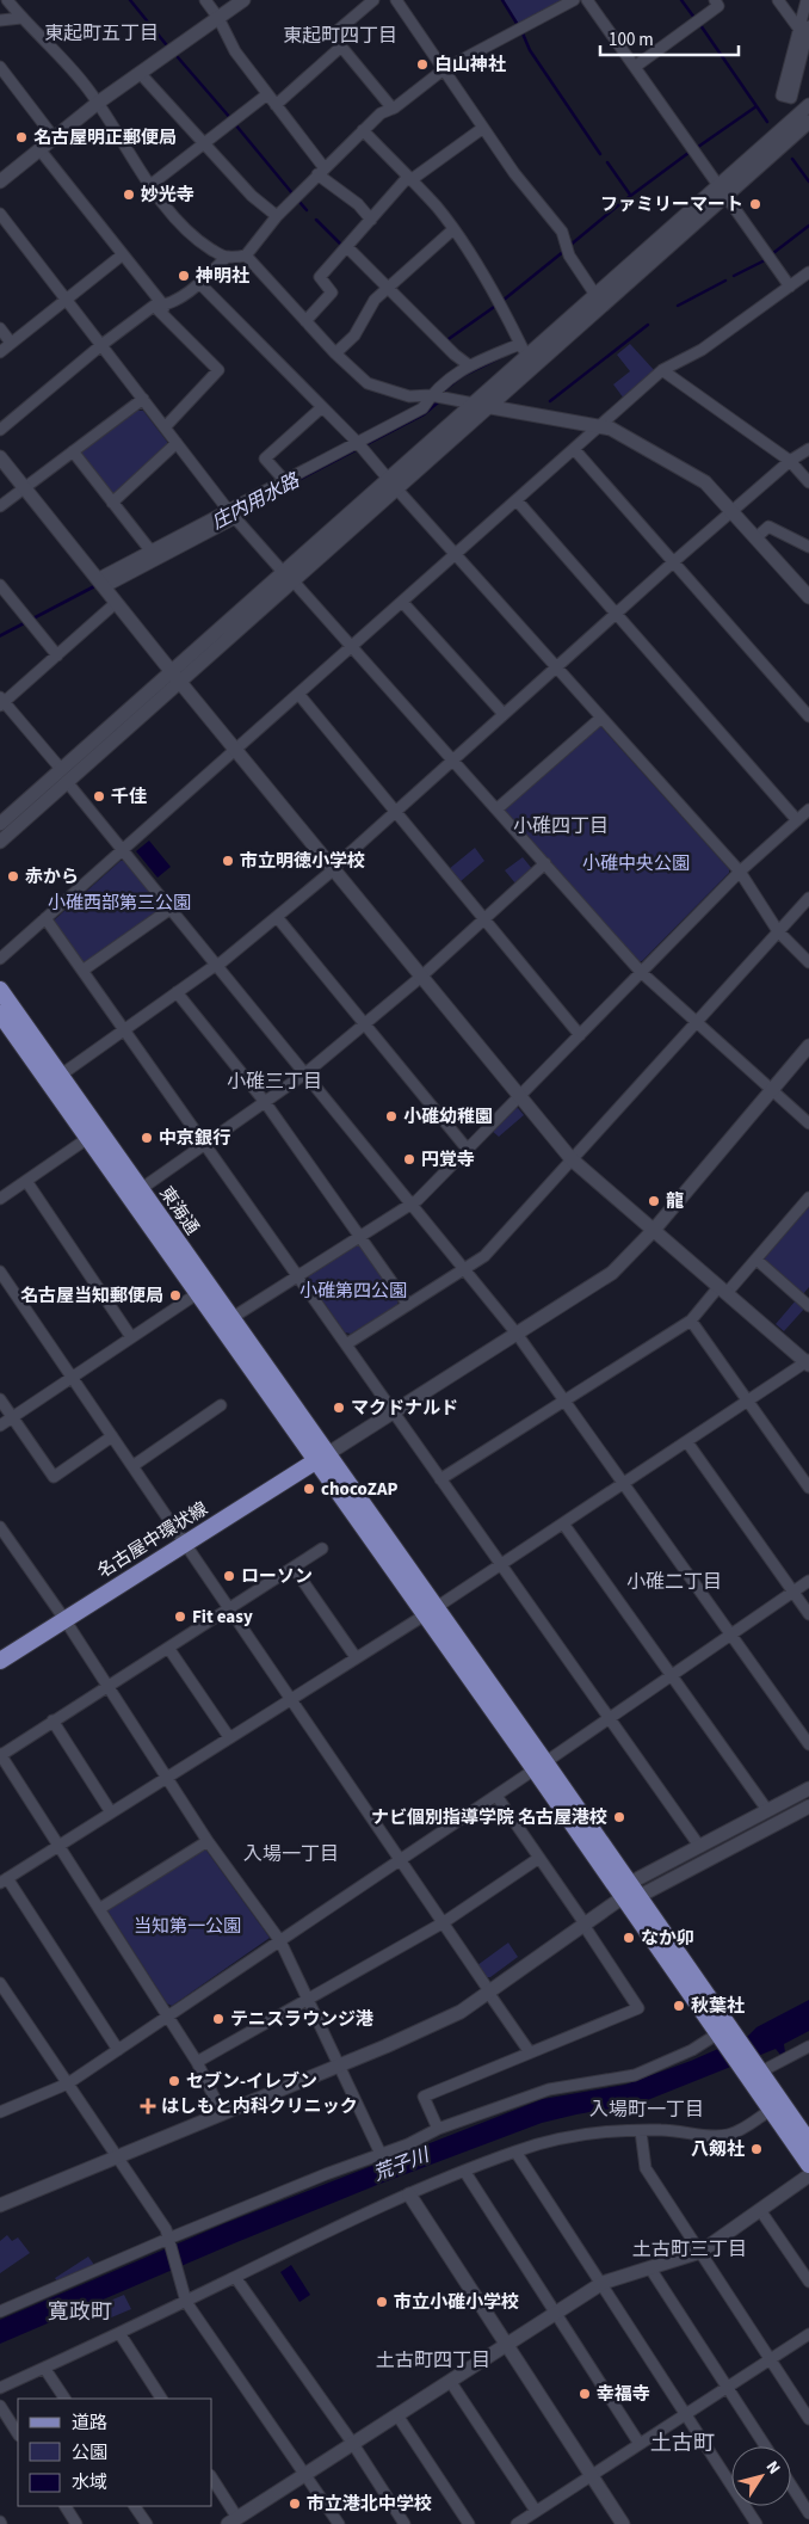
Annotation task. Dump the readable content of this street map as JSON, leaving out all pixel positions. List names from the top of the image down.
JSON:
{
  "streets": {
    "main road": ["東海通", "名古屋中環状線"]
  },
  "crossings": [
    ["東海通", "名古屋中環状線"]
  ],
  "districts": [
    "東起町五丁目",
    "東起町四丁目",
    "小碓四丁目",
    "小碓三丁目",
    "小碓二丁目",
    "入場一丁目",
    "入場町一丁目",
    "土古町三丁目",
    "寛政町",
    "土古町四丁目",
    "土古町"
  ],
  "water": ["庄内用水路", "荒子川"],
  "parks": [
    "小碓中央公園",
    "小碓西部第三公園",
    "小碓第四公園",
    "当知第一公園"
  ],
  "places": {
    "other": [
      "白山神社",
      "名古屋明正郵便局",
      "妙光寺",
      "ファミリーマート",
      "神明社",
      "千佳",
      "市立明徳小学校",
      "赤から",
      "小碓幼稚園",
      "中京銀行",
      "円覚寺",
      "龍",
      "名古屋当知郵便局",
      "マクドナルド",
      "chocoZAP",
      "ローソン",
      "Fit easy",
      "ナビ個別指導学院 名古屋港校",
      "なか卯",
      "秋葉社",
      "テニスラウンジ港",
      "セブン-イレブン",
      "八剱社",
      "市立小碓小学校",
      "幸福寺",
      "市立港北中学校"
    ],
    "health": ["はしもと内科クリニック"]
  },
  "legend": ["道路", "公園", "水域"],
  "scale_bar": "100 m",
  "north": "top right"
}
